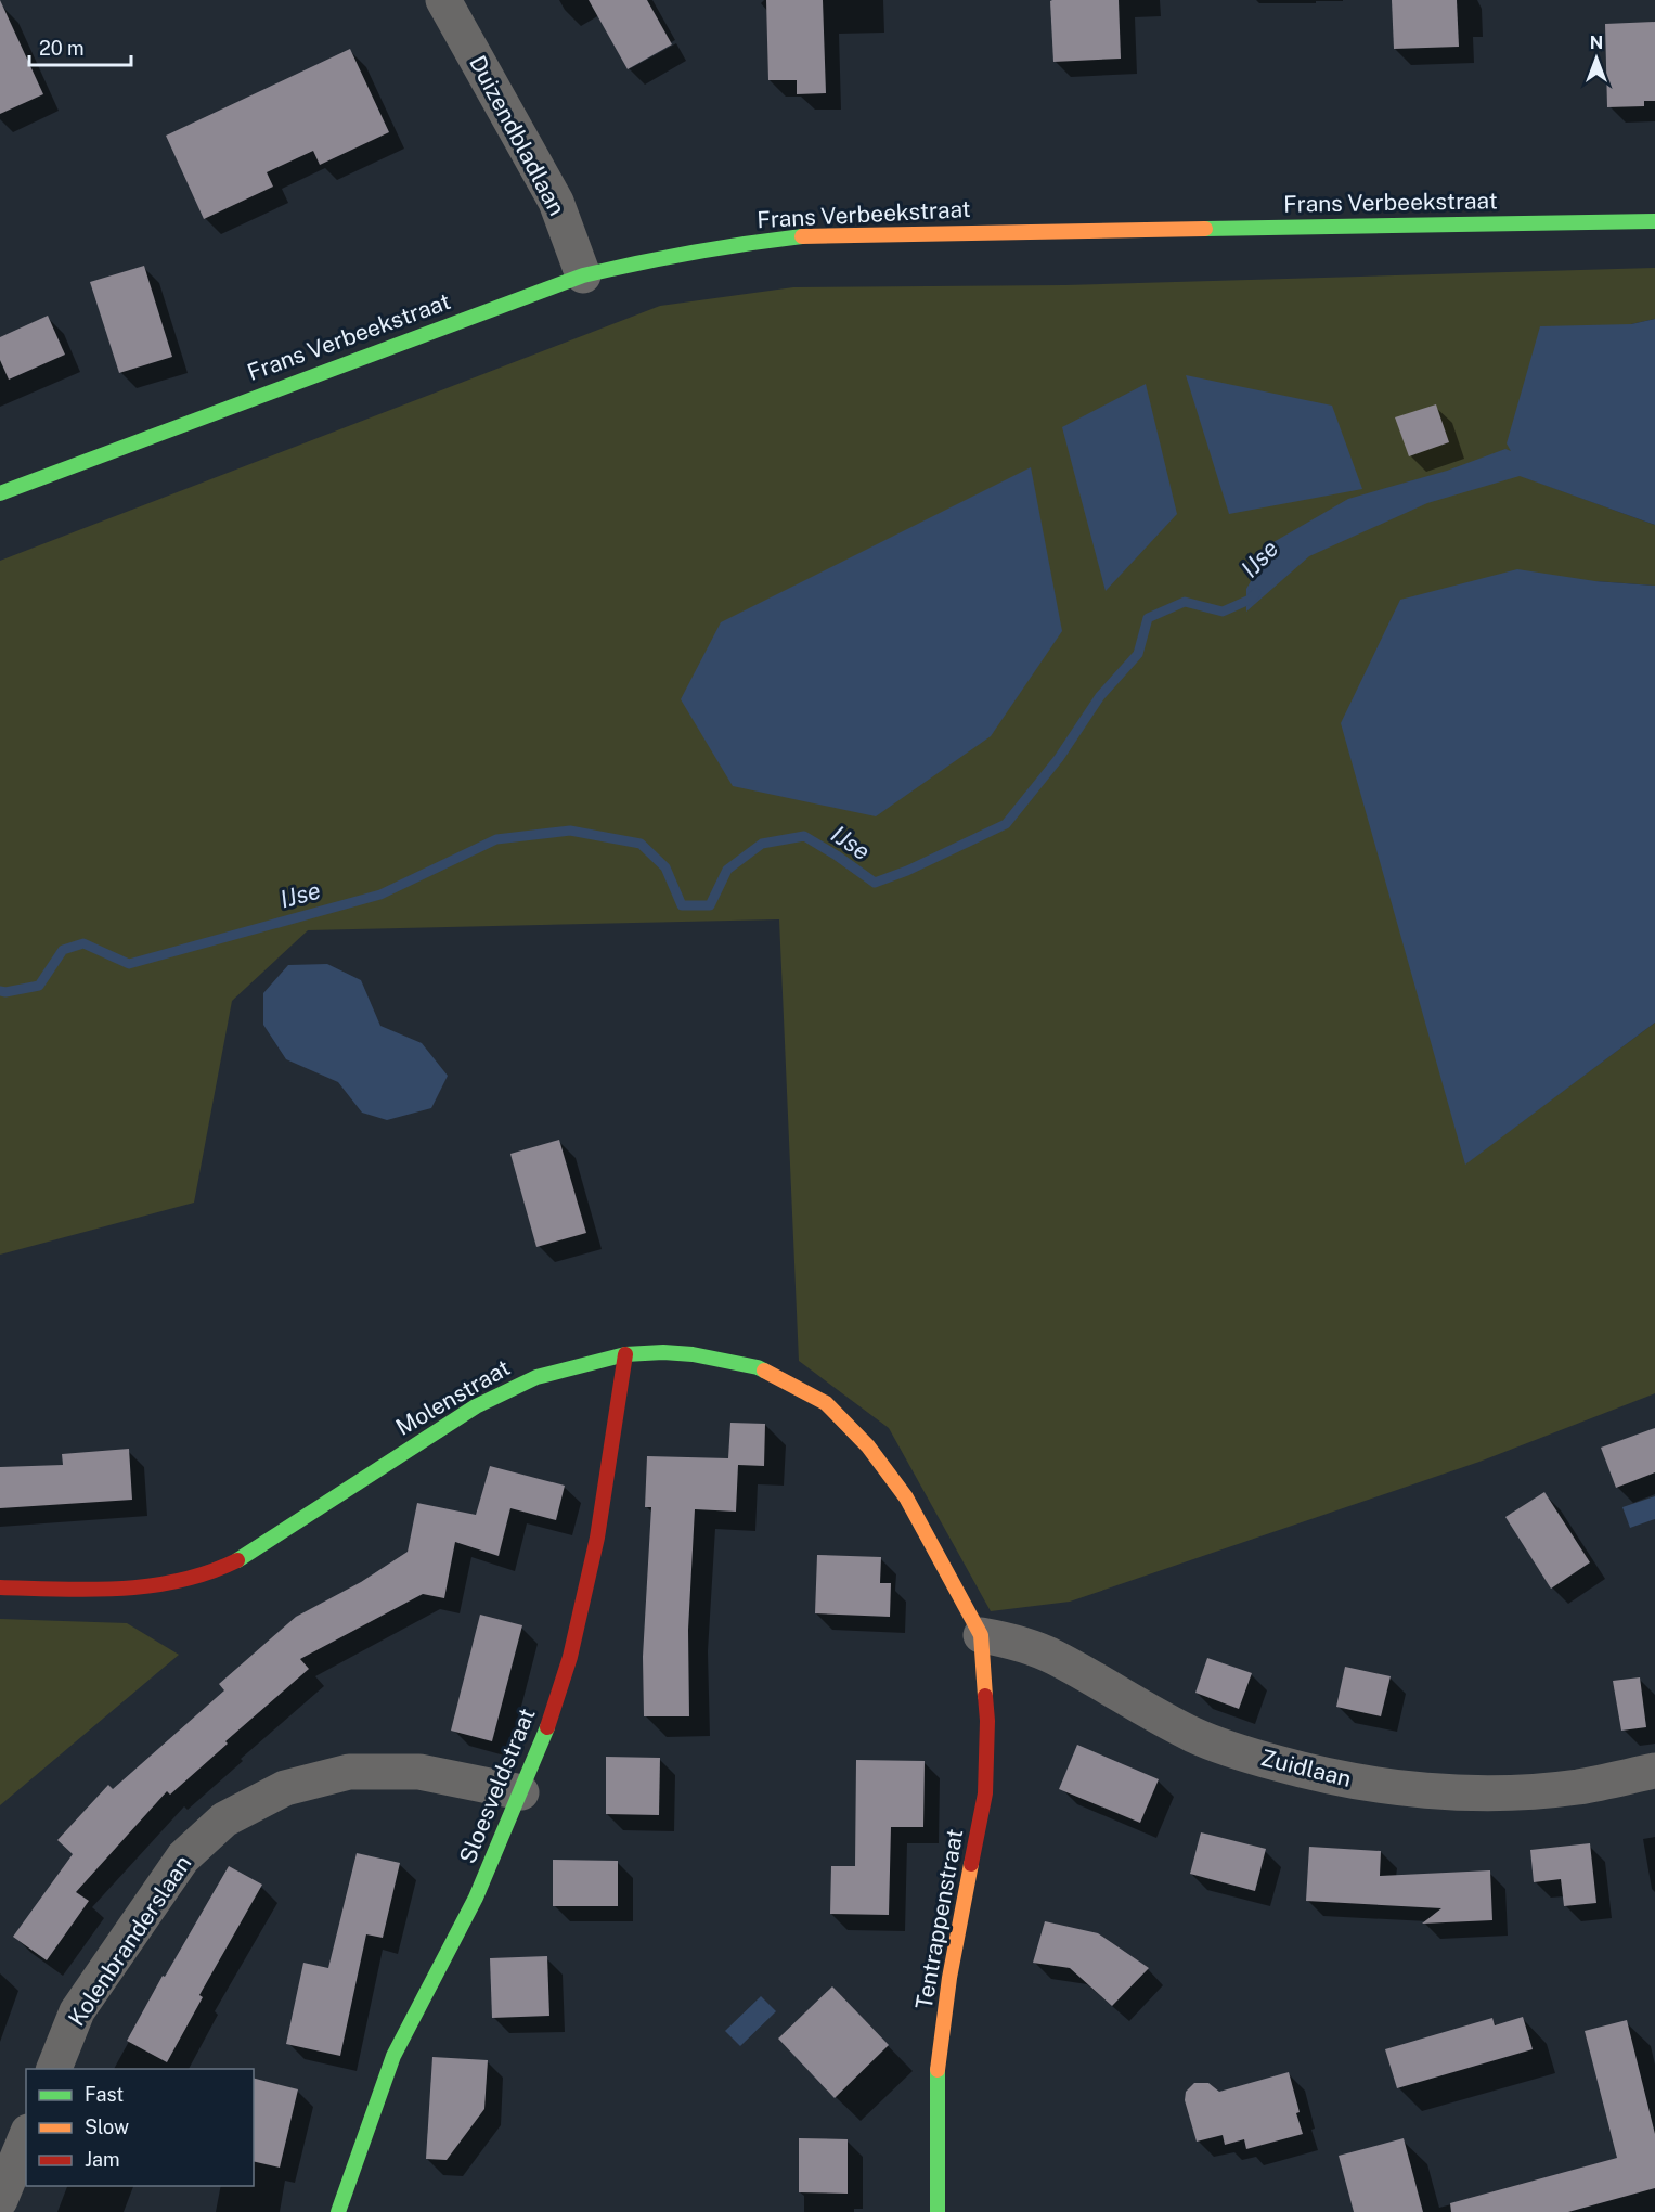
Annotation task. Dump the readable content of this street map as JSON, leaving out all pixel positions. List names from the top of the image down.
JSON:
{
  "streets": {
    "street": [
      "Duizendbladlaan",
      "Frans Verbeekstraat",
      "Molenstraat",
      "Zuidlaan",
      "Sloesveldstraat",
      "Tentrappenstraat",
      "Kolenbranderslaan"
    ]
  },
  "crossings": [
    ["Duizendbladlaan", "Frans Verbeekstraat"],
    ["Molenstraat", "Zuidlaan"],
    ["Molenstraat", "Sloesveldstraat"],
    ["Molenstraat", "Tentrappenstraat"],
    ["Zuidlaan", "Tentrappenstraat"],
    ["Sloesveldstraat", "Kolenbranderslaan"]
  ],
  "water": ["IJse"],
  "legend": ["Fast", "Slow", "Jam"],
  "scale_bar": "20 m",
  "north": "top"
}
